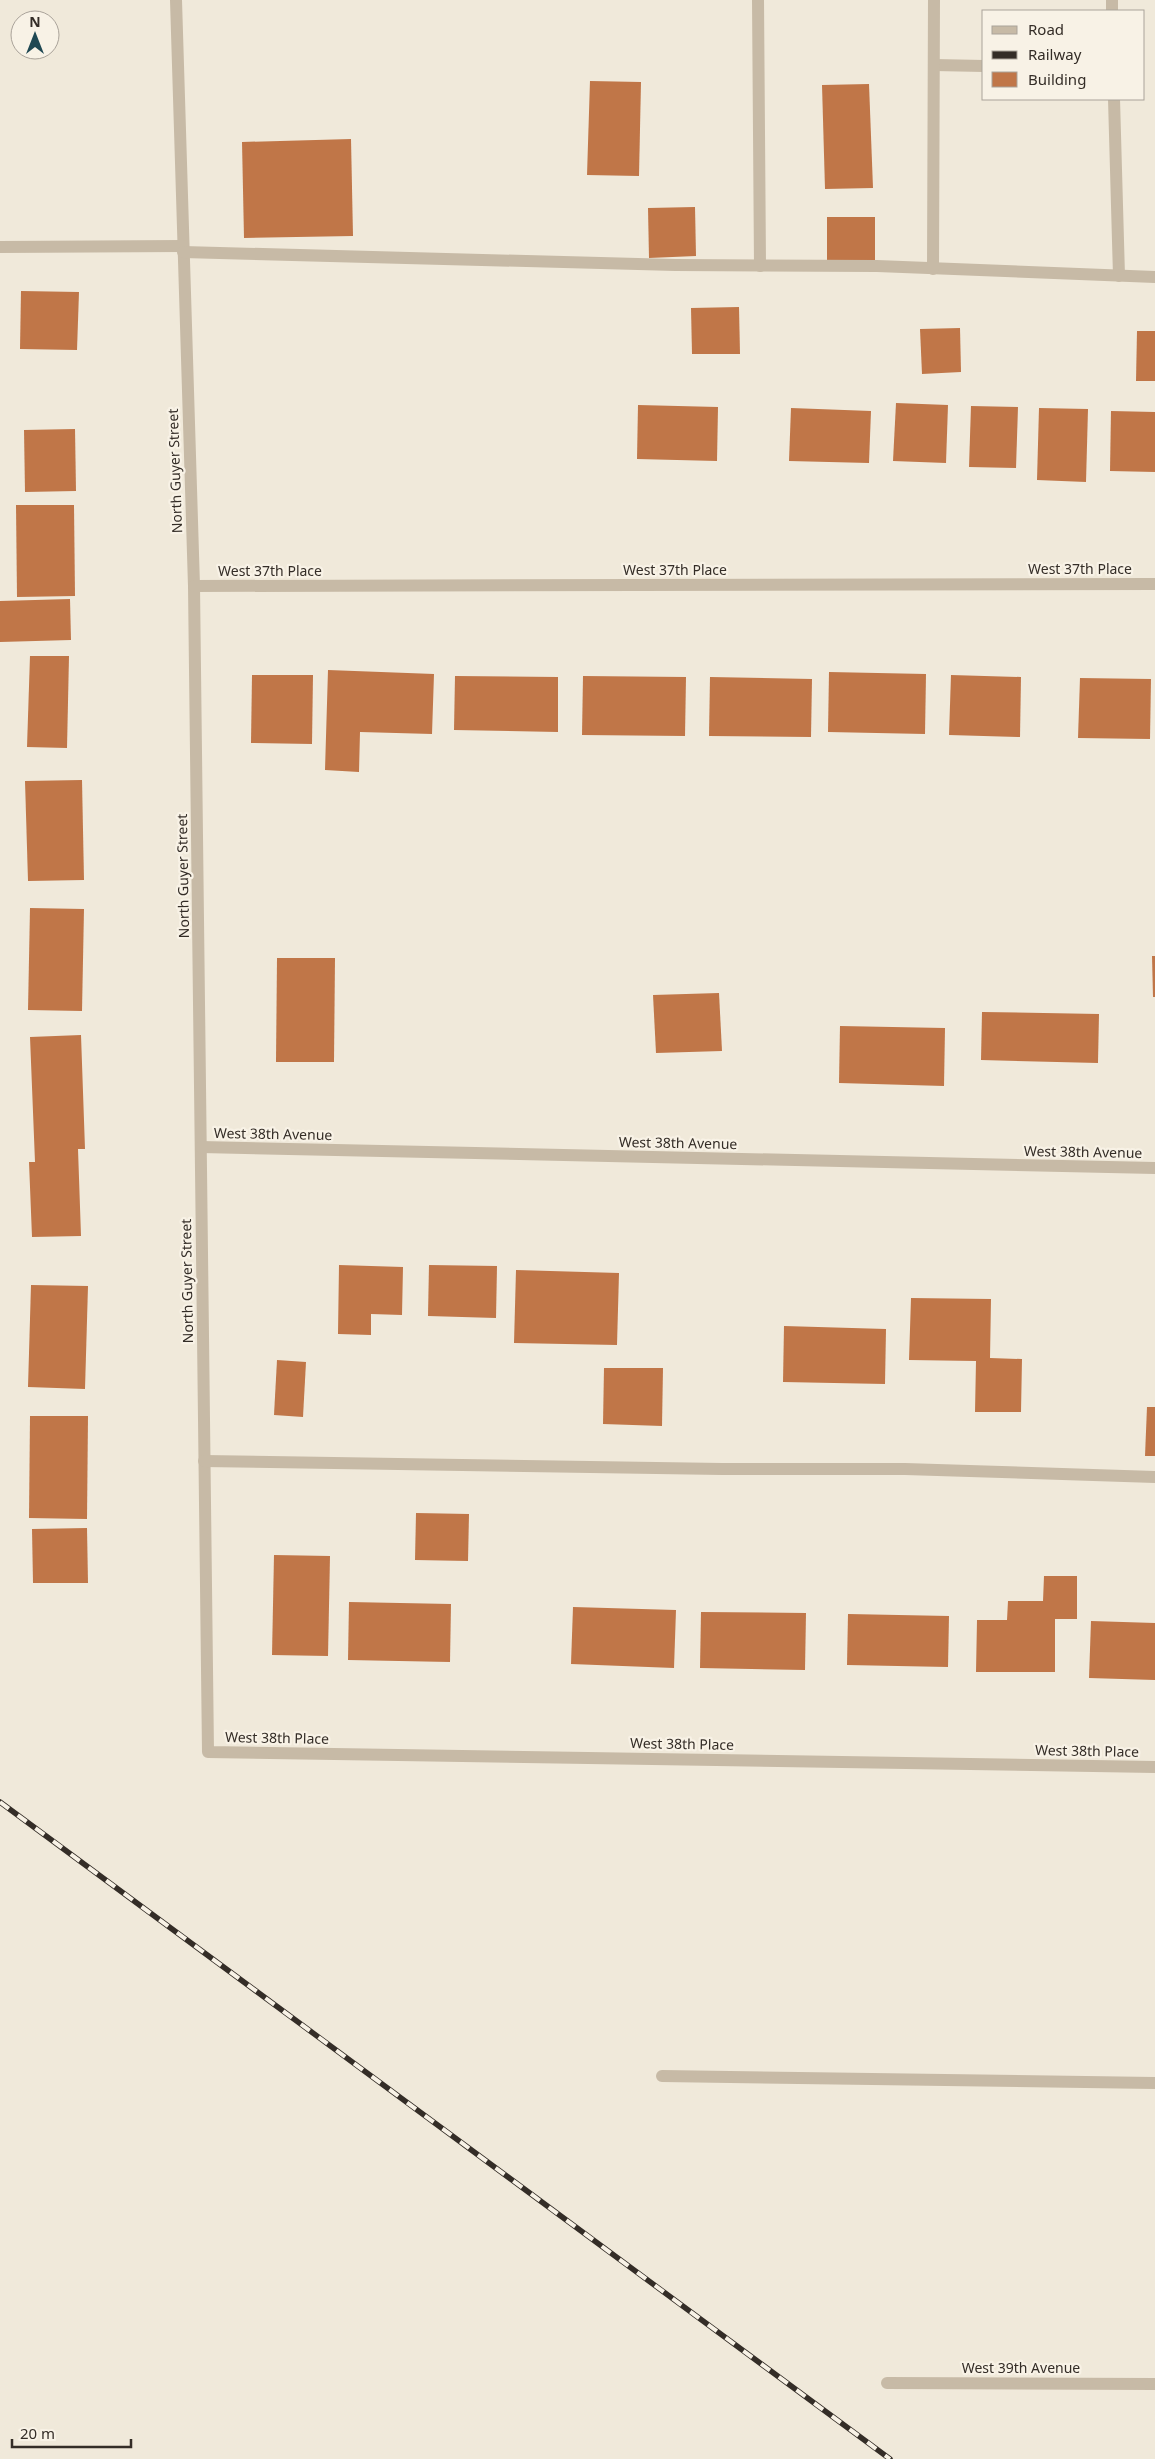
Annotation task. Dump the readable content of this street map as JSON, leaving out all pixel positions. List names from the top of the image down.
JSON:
{
  "streets": {
    "street": [
      "North Guyer Street",
      "West 37th Place",
      "West 38th Avenue",
      "West 38th Place",
      "West 39th Avenue"
    ]
  },
  "crossings": [
    ["North Guyer Street", "West 37th Place"],
    ["North Guyer Street", "West 38th Avenue"],
    ["North Guyer Street", "West 38th Place"]
  ],
  "legend": ["Road", "Railway", "Building"],
  "scale_bar": "20 m",
  "north": "top"
}
